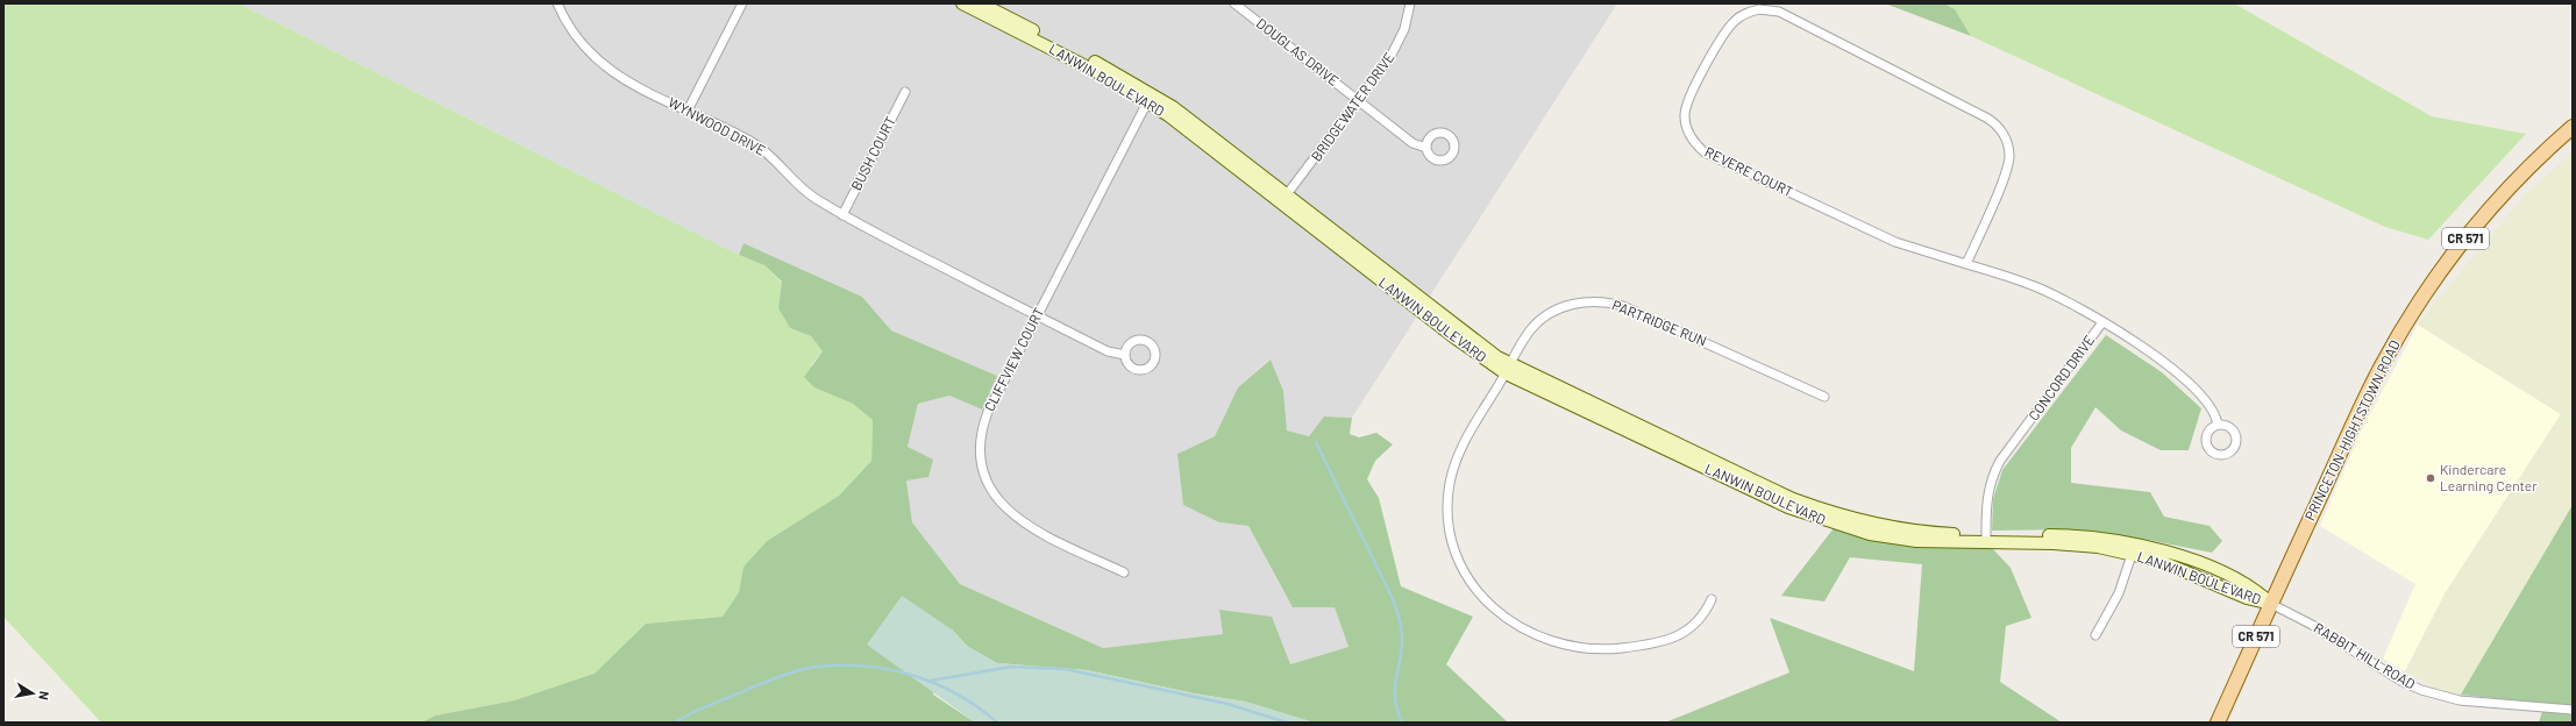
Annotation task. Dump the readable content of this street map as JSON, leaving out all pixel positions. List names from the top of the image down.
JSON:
{
  "streets": {
    "main road": ["CR 571", "PRINCETON-HIGHTSTOWN ROAD"],
    "street": [
      "DOUGLAS DRIVE",
      "LANWIN BOULEVARD",
      "BRIDGEWATER DRIVE",
      "WYNWOOD DRIVE",
      "BUSH COURT",
      "REVERE COURT",
      "PARTRIDGE RUN",
      "CLIFFVIEW COURT",
      "CONCORD DRIVE",
      "RABBIT HILL ROAD"
    ]
  },
  "crossings": [
    ["DOUGLAS DRIVE", "BRIDGEWATER DRIVE"],
    ["LANWIN BOULEVARD", "BRIDGEWATER DRIVE"],
    ["LANWIN BOULEVARD", "PARTRIDGE RUN"],
    ["LANWIN BOULEVARD", "CLIFFVIEW COURT"],
    ["LANWIN BOULEVARD", "CONCORD DRIVE"],
    ["LANWIN BOULEVARD", "PRINCETON-HIGHTSTOWN ROAD"],
    ["LANWIN BOULEVARD", "RABBIT HILL ROAD"],
    ["WYNWOOD DRIVE", "BUSH COURT"],
    ["WYNWOOD DRIVE", "CLIFFVIEW COURT"],
    ["REVERE COURT", "CONCORD DRIVE"],
    ["PRINCETON-HIGHTSTOWN ROAD", "RABBIT HILL ROAD"]
  ],
  "places": ["Kindercare Learning Center"],
  "north": "right"
}
